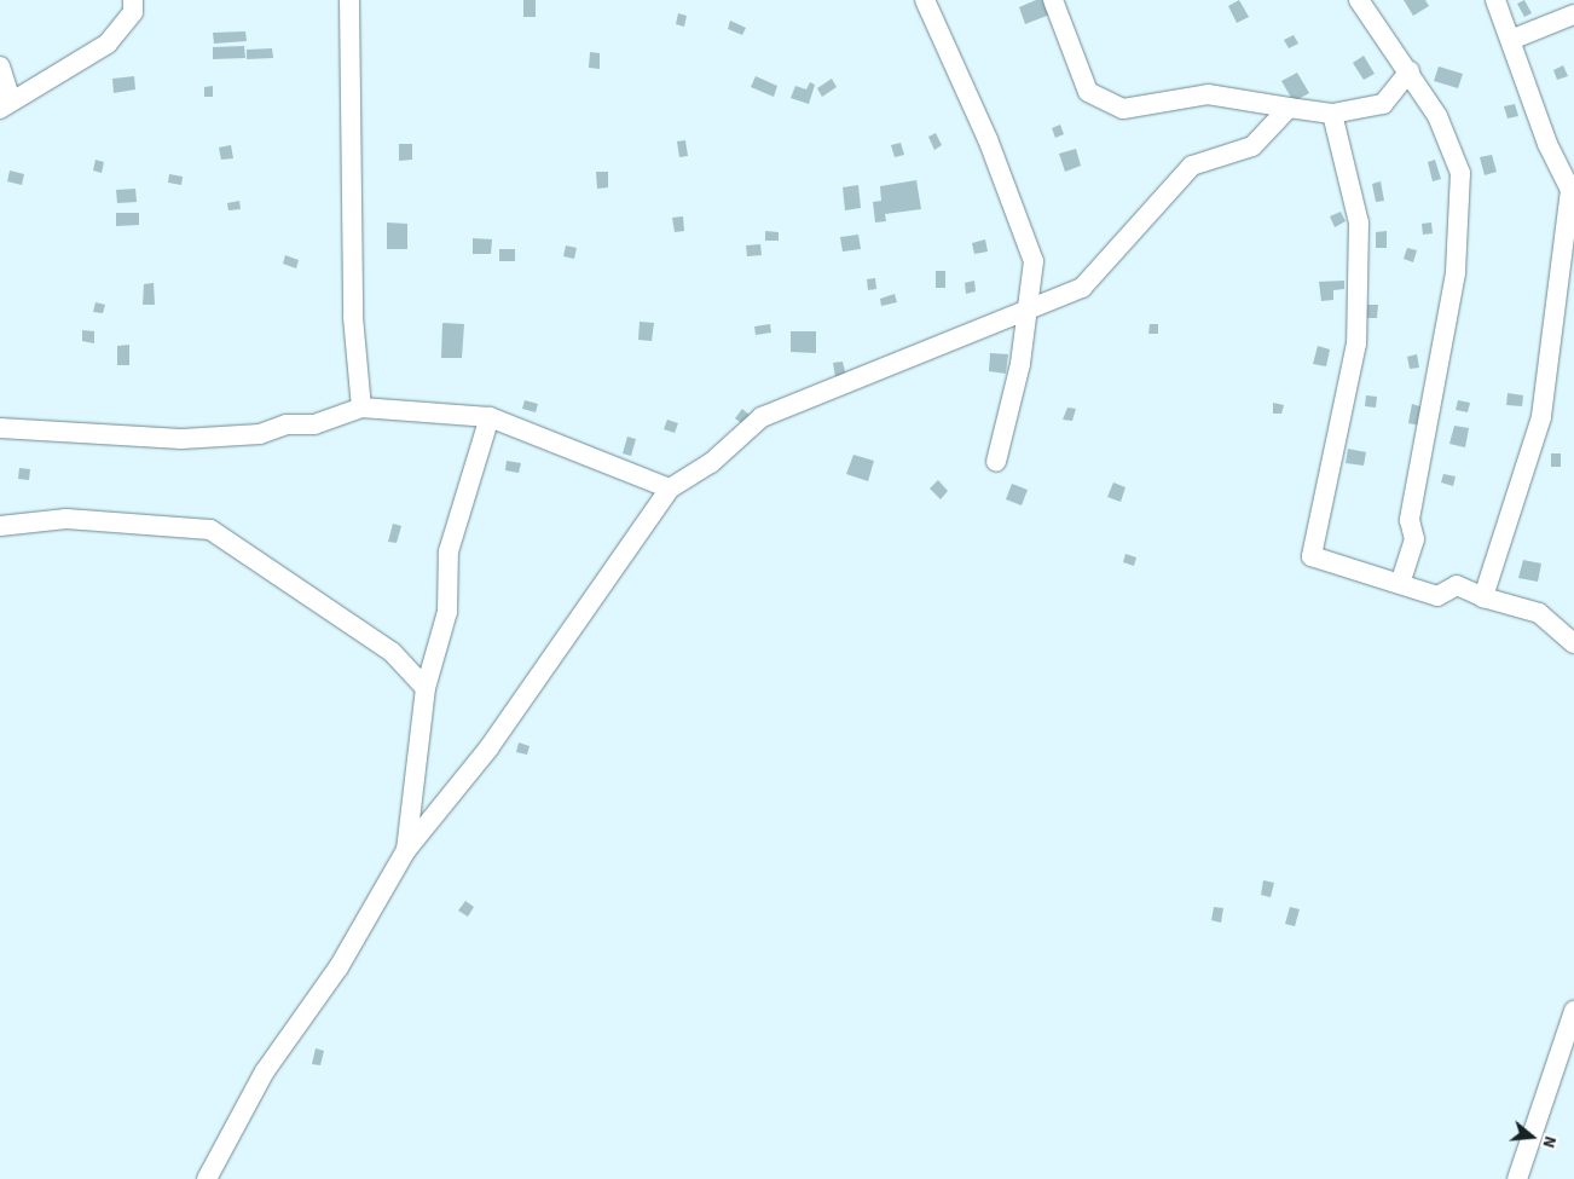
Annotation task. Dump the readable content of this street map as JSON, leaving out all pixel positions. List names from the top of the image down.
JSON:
{
  "north": "right"
}
